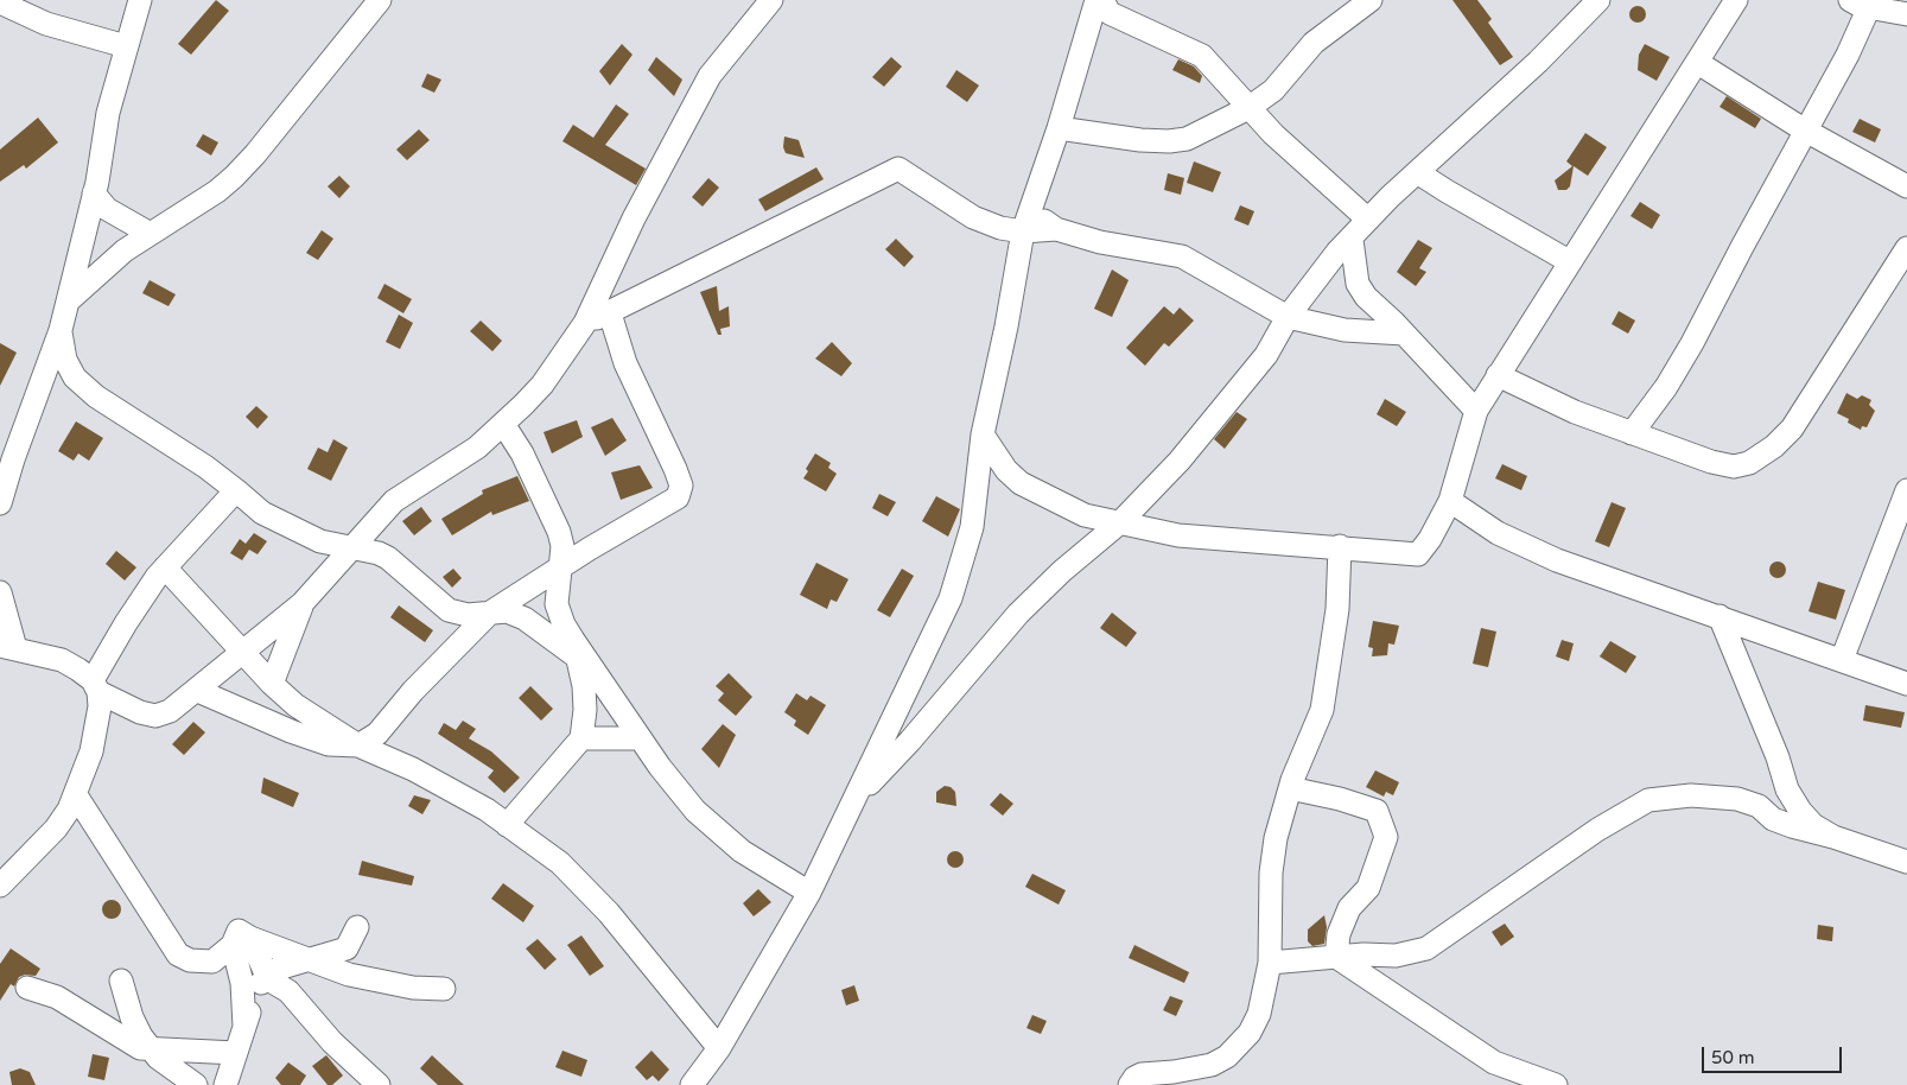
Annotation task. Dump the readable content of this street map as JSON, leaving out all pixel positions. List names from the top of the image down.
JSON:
{
  "scale_bar": "50 m"
}
